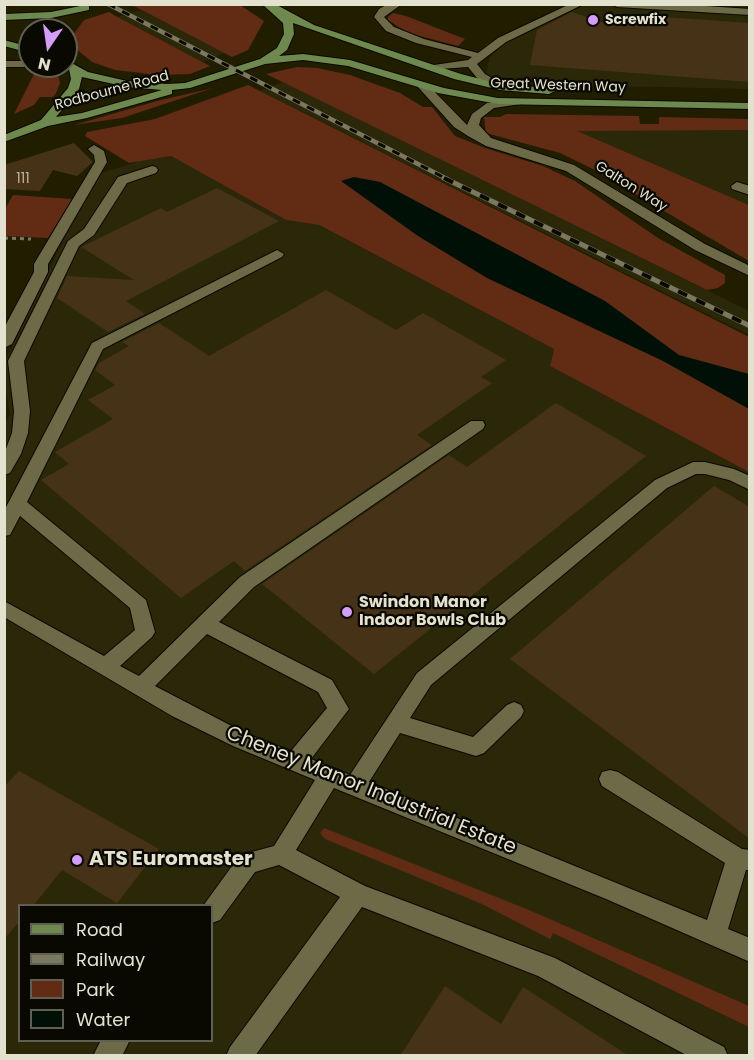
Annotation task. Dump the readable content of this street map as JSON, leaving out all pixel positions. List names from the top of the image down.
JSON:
{
  "streets": {
    "main road": ["Great Western Way", "Rodbourne Road"],
    "street": ["Galton Way", "Cheney Manor Industrial Estate"]
  },
  "crossings": [
    ["Great Western Way", "Rodbourne Road"],
    ["Great Western Way", "Galton Way"]
  ],
  "places": ["Screwfix", "Swindon Manor Indoor Bowls Club", "ATS Euromaster"],
  "house_numbers": ["111"],
  "legend": [
    "Road",
    "Railway",
    "Park",
    "Water"
  ],
  "north": "bottom"
}
